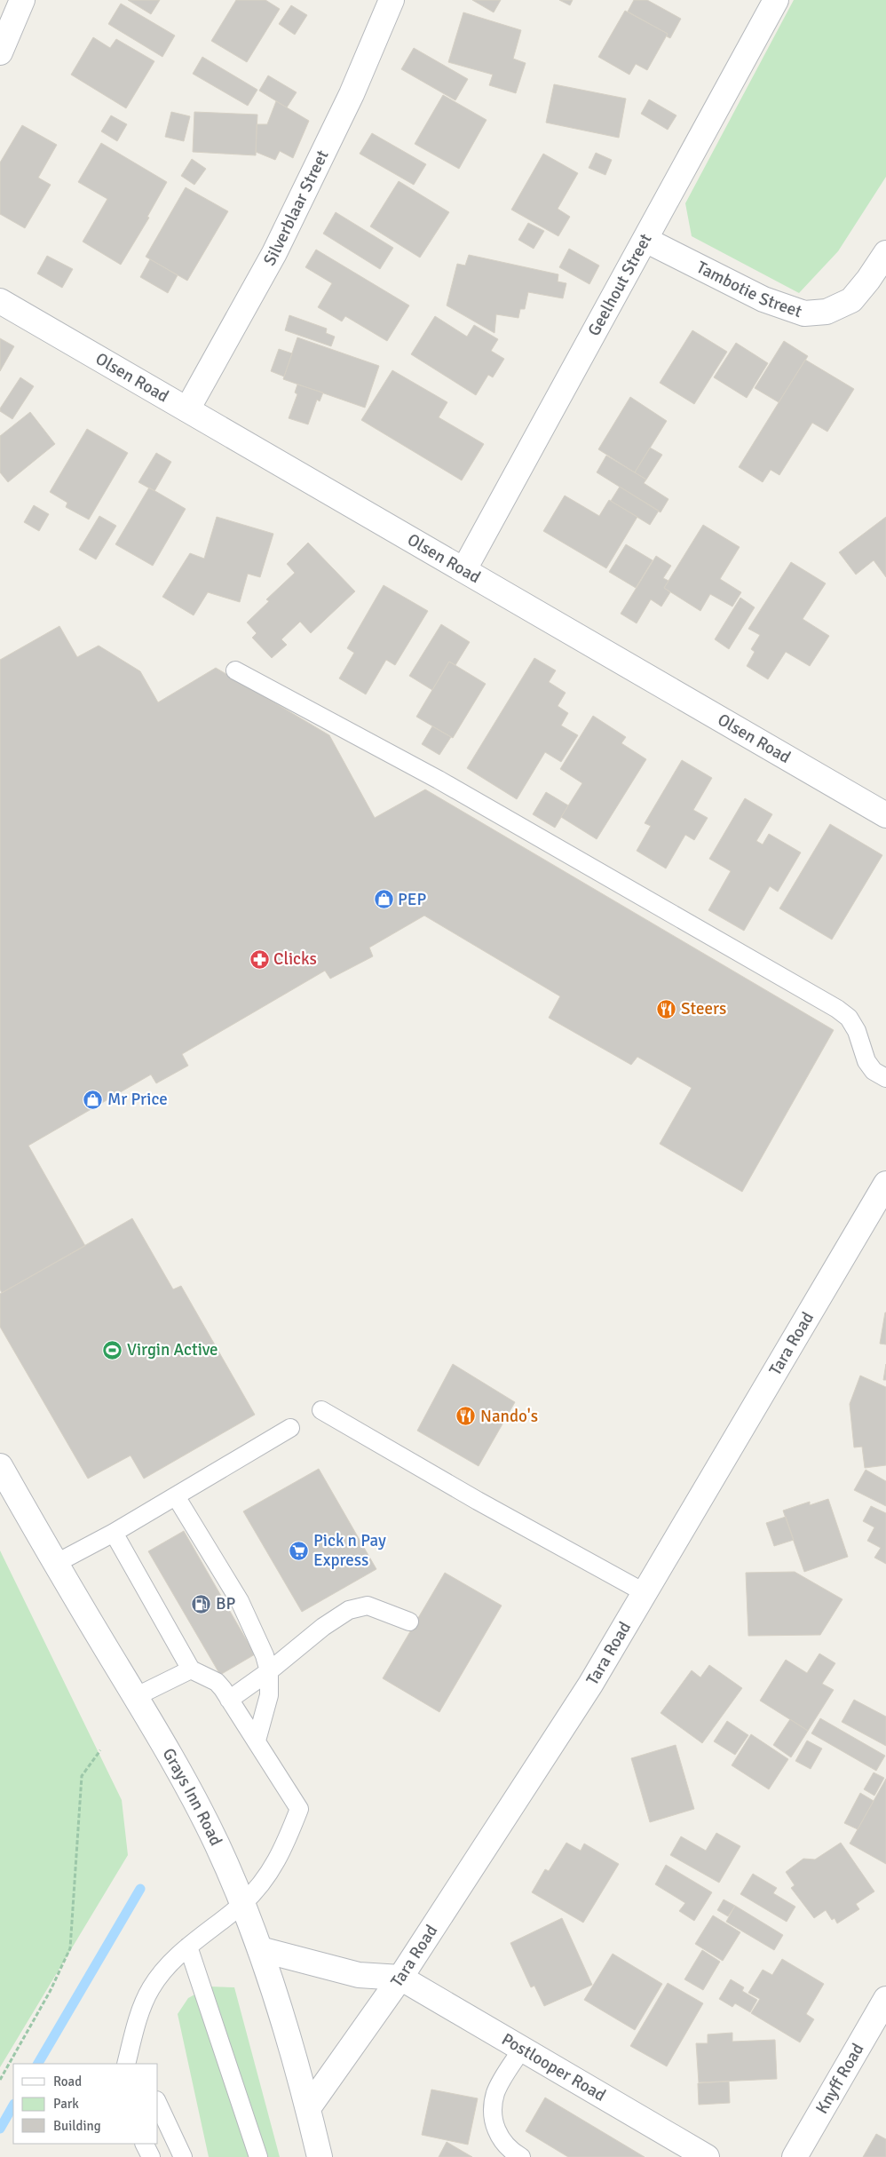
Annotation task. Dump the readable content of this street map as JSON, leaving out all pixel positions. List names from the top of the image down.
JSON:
{
  "streets": {
    "street": [
      "Silverblaar Street",
      "Geelhout Street",
      "Tambotie Street",
      "Olsen Road",
      "Tara Road",
      "Grays Inn Road",
      "Postlooper Road",
      "Knyff Road"
    ]
  },
  "crossings": [
    ["Silverblaar Street", "Olsen Road"],
    ["Geelhout Street", "Tambotie Street"],
    ["Geelhout Street", "Olsen Road"],
    ["Tara Road", "Grays Inn Road"],
    ["Tara Road", "Postlooper Road"]
  ],
  "places": {
    "shop": ["PEP", "Mr Price"],
    "pharmacy": ["Clicks"],
    "restaurant": ["Steers", "Nando's"],
    "sports": ["Virgin Active"],
    "supermarket": ["Pick n Pay Express"],
    "fuel station": ["BP"]
  },
  "legend": ["Road", "Park", "Building"]
}
